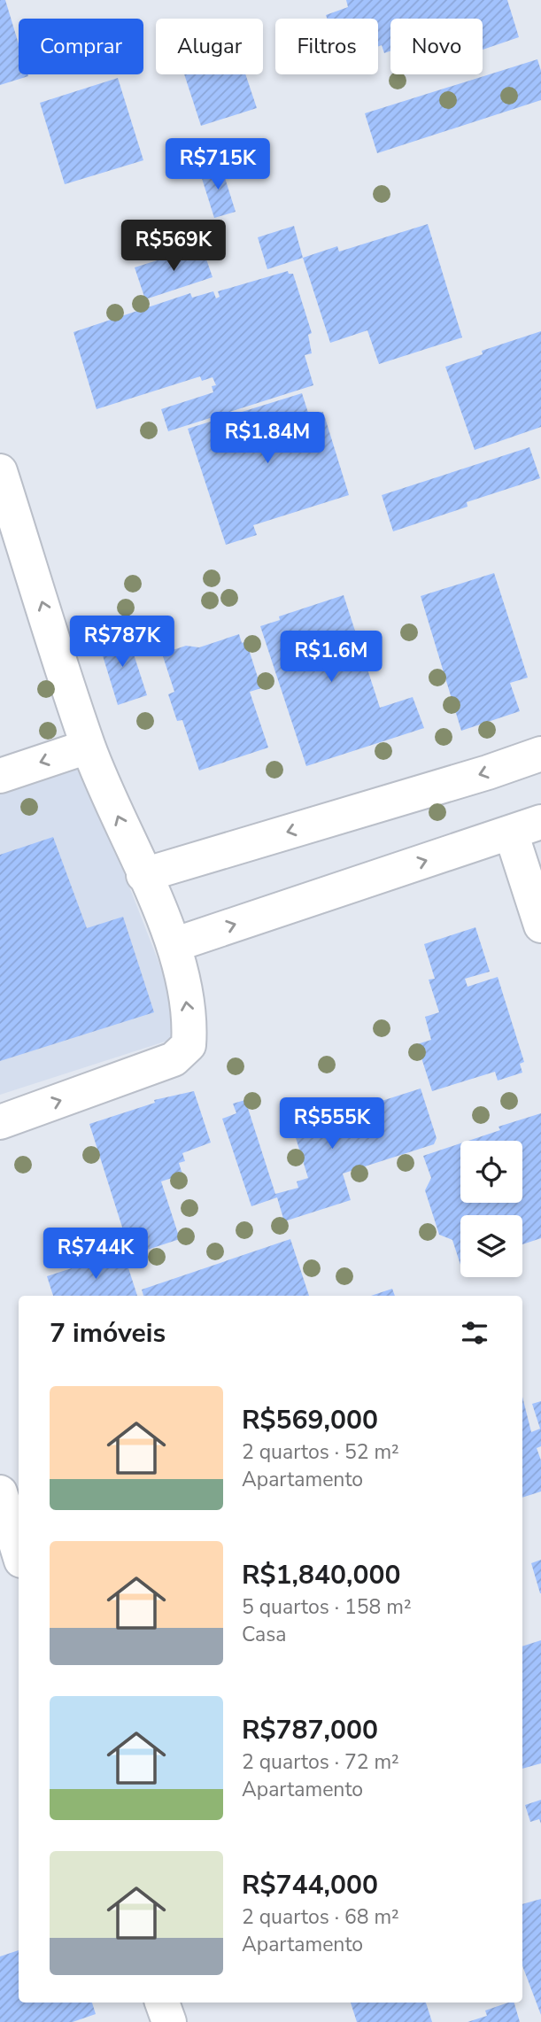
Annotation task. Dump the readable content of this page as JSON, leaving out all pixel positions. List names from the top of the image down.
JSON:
{
  "page": {
    "chip": [
      "Comprar",
      "Alugar",
      "Filtros",
      "Novo"
    ],
    "price": [
      "R$715K",
      "R$569K",
      "R$1.84M",
      "R$787K",
      "R$1.6M",
      "R$555K",
      "R$744K"
    ],
    "heading": "7 imóveis",
    "list": [
      {
        "name": "R$569,000",
        "note": "2 quartos · 52 m² · Apartamento"
      },
      {
        "name": "R$1,840,000",
        "note": "5 quartos · 158 m² · Casa"
      },
      {
        "name": "R$787,000",
        "note": "2 quartos · 72 m² · Apartamento"
      },
      {
        "name": "R$744,000",
        "note": "2 quartos · 68 m² · Apartamento"
      }
    ]
  }
}
